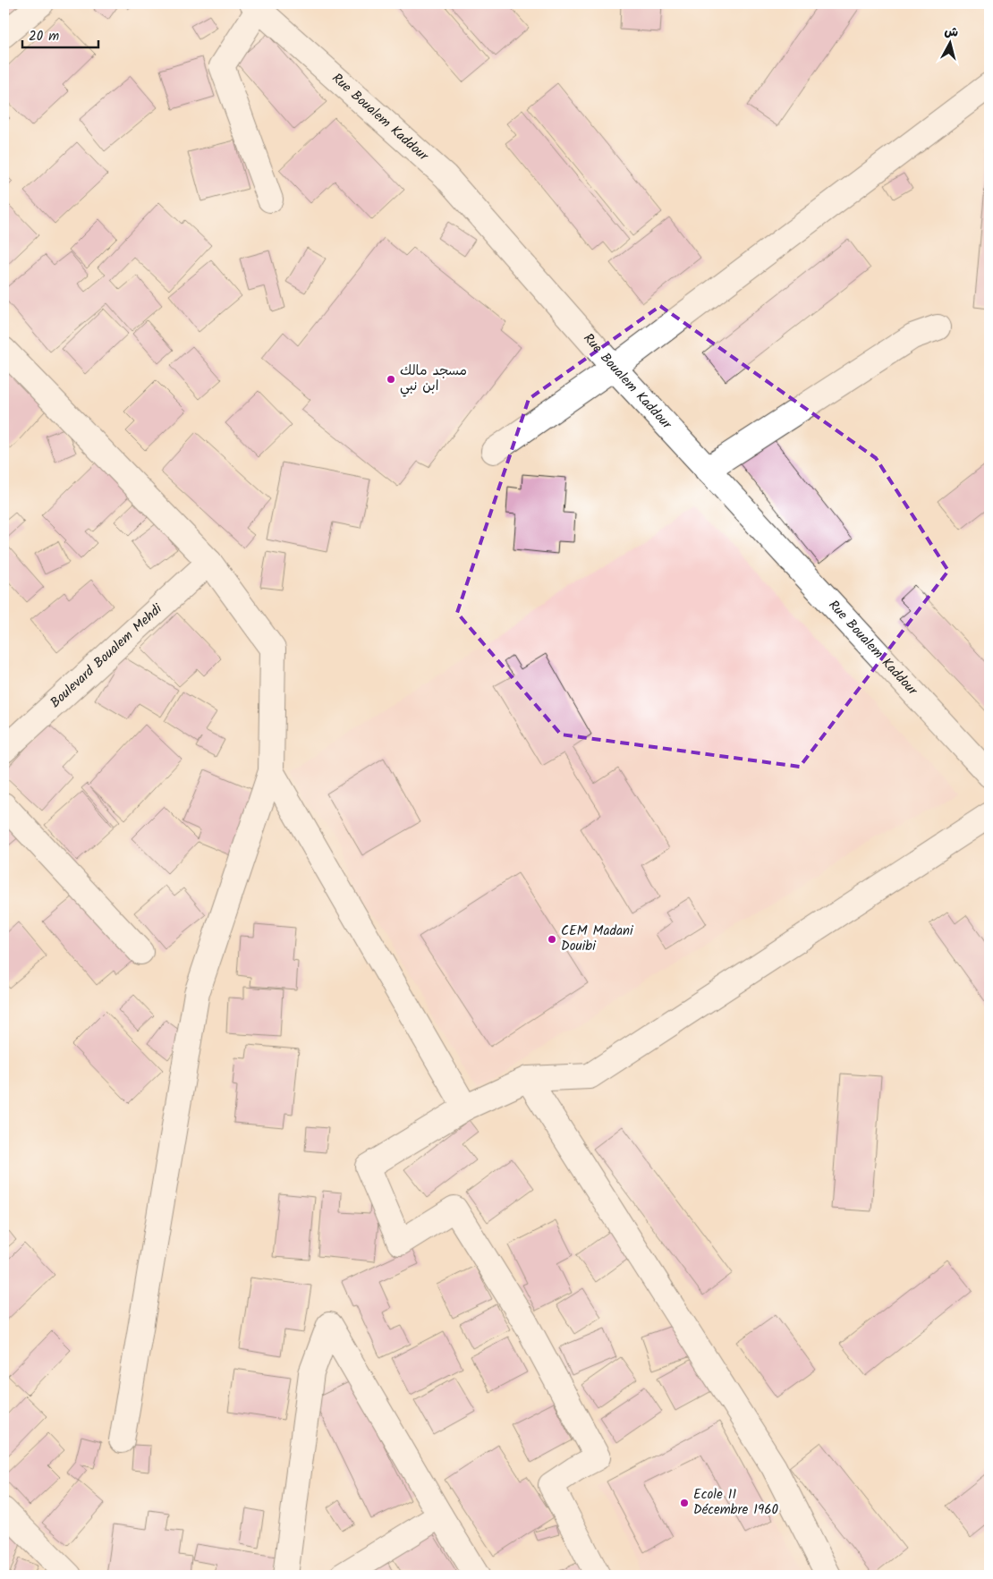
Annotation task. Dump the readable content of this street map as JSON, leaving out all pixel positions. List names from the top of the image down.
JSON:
{
  "streets": {
    "street": ["Rue Boualem Kaddour", "Boulevard Boualem Mehdi"]
  },
  "places": ["مسجد مالك ابن نبي", "CEM Madani Douibi", "Ecole 11 Décembre 1960"],
  "scale_bar": "20 m",
  "north": "top"
}
